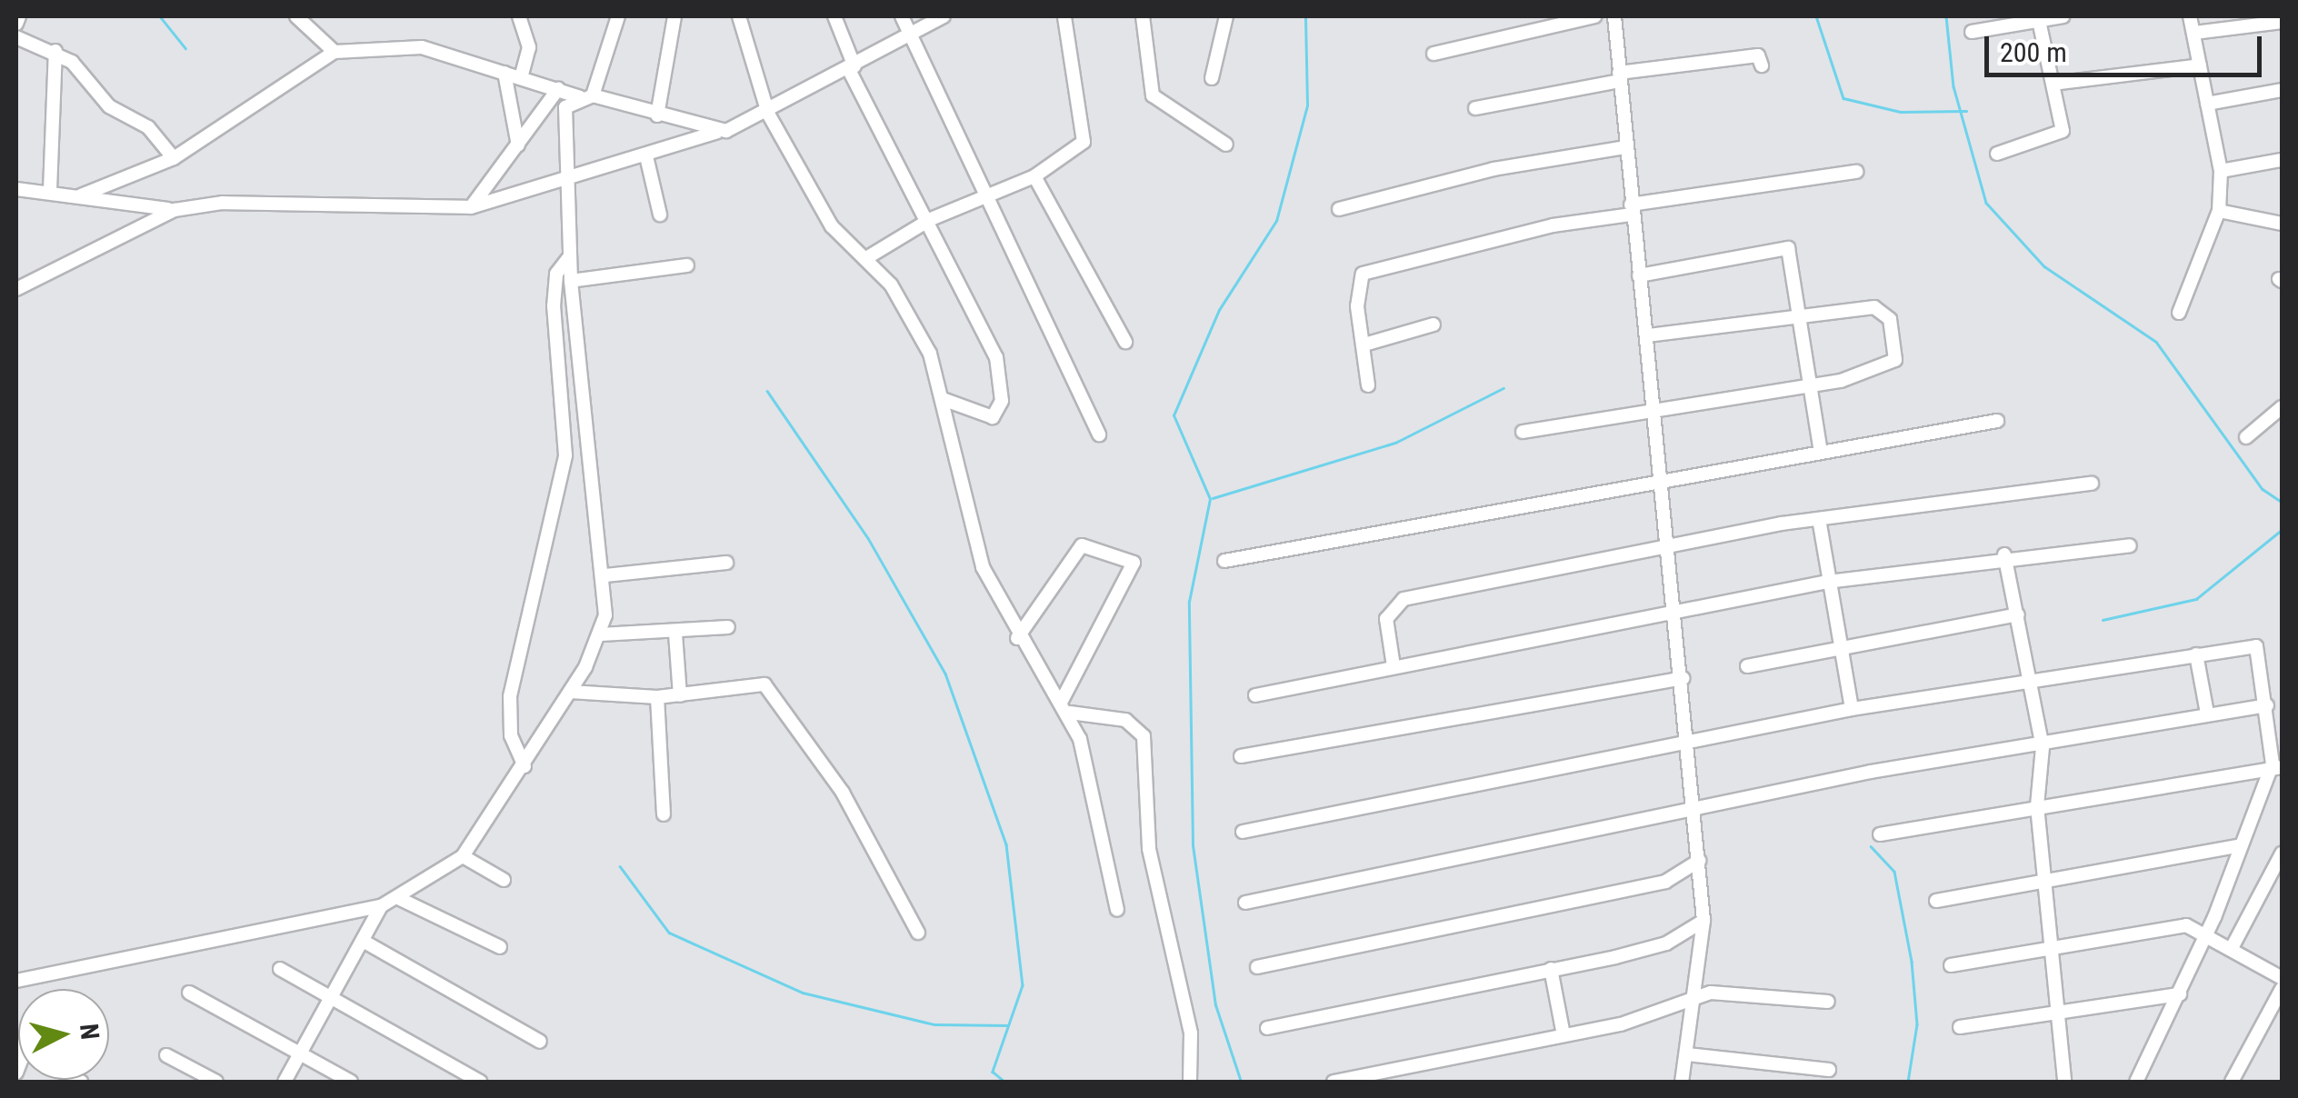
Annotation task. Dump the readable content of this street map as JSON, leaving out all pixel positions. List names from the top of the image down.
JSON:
{
  "scale_bar": "200 m",
  "north": "right"
}
